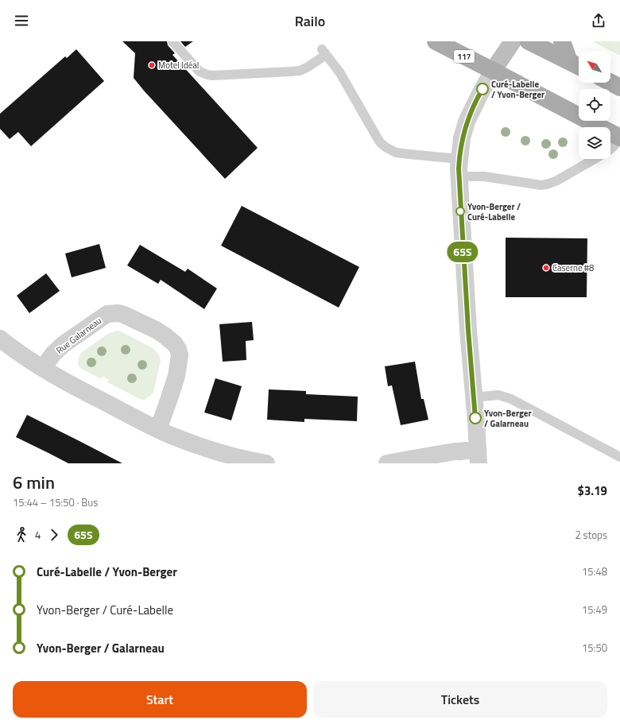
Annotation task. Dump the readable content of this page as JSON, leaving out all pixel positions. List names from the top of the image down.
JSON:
{
  "streets": {
    "main road": ["117"],
    "street": ["Rue Galarneau"]
  },
  "places": [
    "Motel Idéal",
    "Curé-Labelle / Yvon-Berger",
    "Yvon-Berger / Curé-Labelle",
    "Caserne #8",
    "Yvon-Berger / Galarneau"
  ],
  "lines": ["bus line 65S"],
  "north": "top left",
  "page": {
    "header": "Railo",
    "on_map": "65S",
    "heading": ["6 min", "15:44 – 15:50 · Bus", "$3.19"],
    "legs": ["4", "65S", "2 stops"],
    "list": [
      {
        "name": "Curé-Labelle / Yvon-Berger",
        "value": "15:48"
      },
      {
        "name": "Yvon-Berger / Curé-Labelle",
        "value": "15:49"
      },
      {
        "name": "Yvon-Berger / Galarneau",
        "value": "15:50"
      }
    ],
    "buttons": ["Start", "Tickets"]
  }
}
